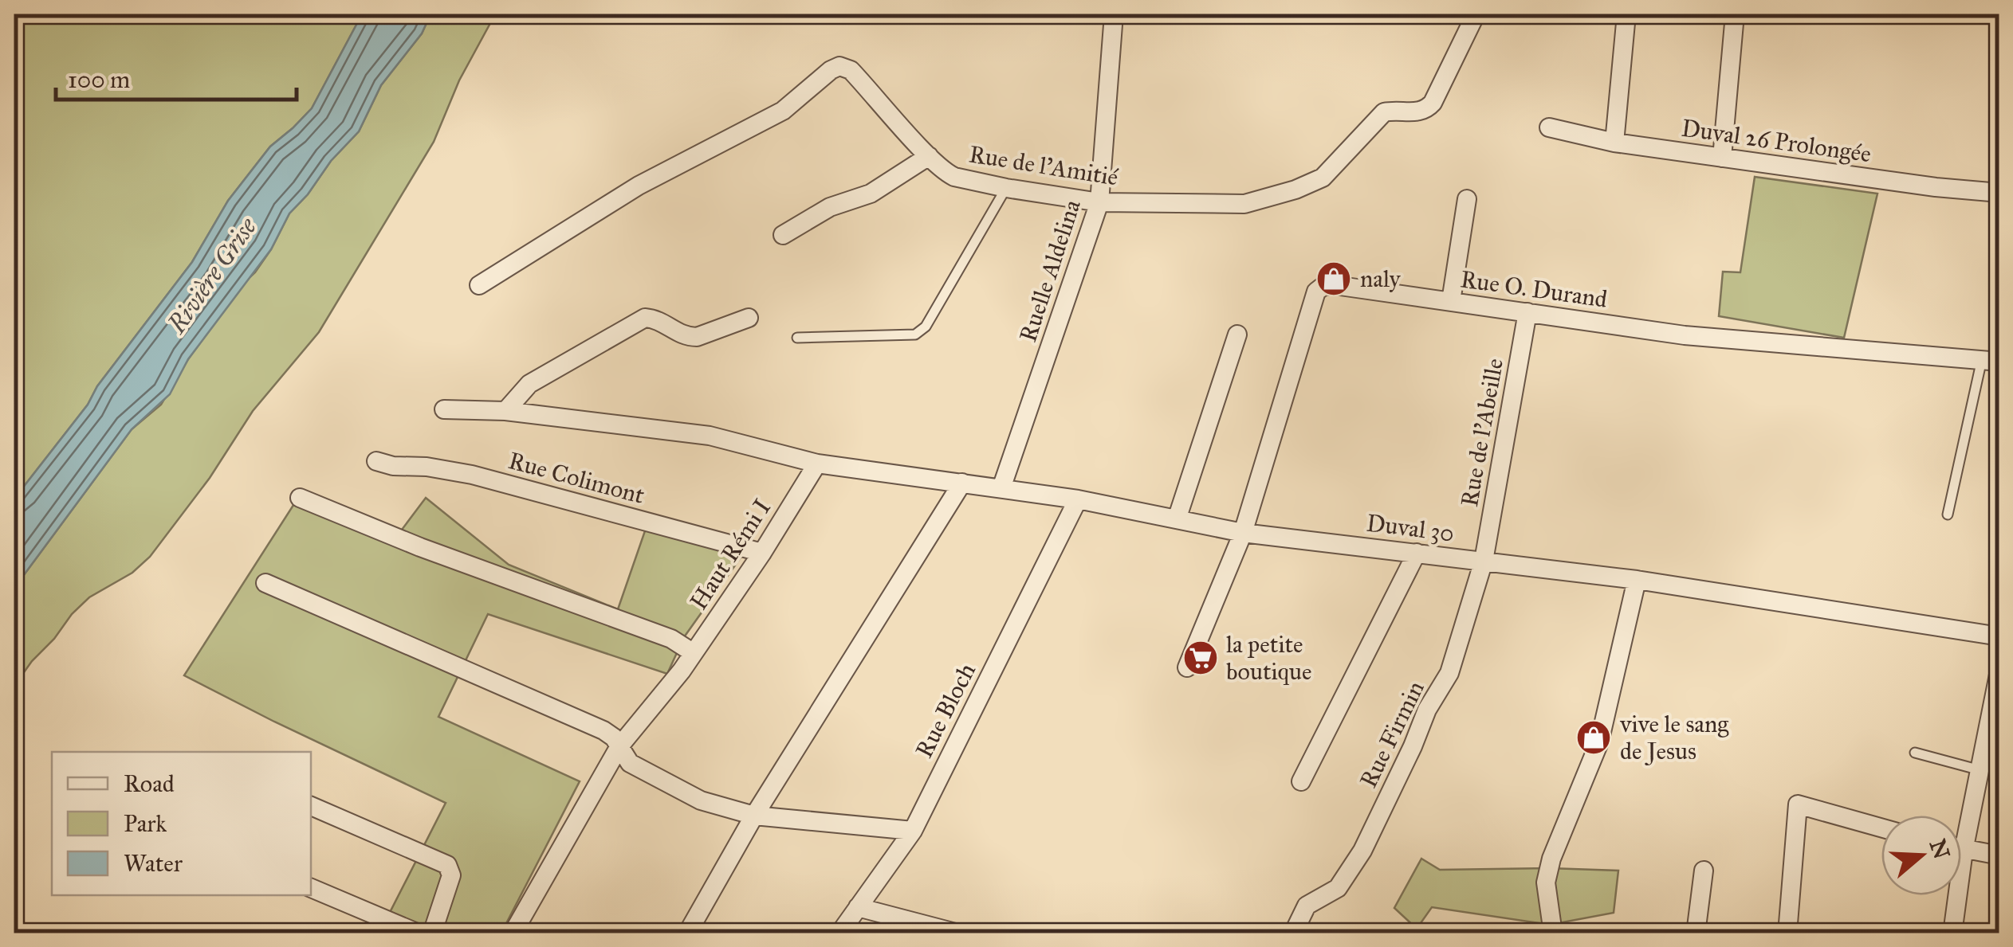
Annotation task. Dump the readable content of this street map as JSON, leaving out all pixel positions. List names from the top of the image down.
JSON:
{
  "streets": {
    "street": [
      "Duval 26 Prolongée",
      "Rue de l'Amitié",
      "Ruelle Aldelina",
      "Rue O. Durand",
      "Rue de l'Abeille",
      "Rue Colimont",
      "Duval 30",
      "Haut Rémi I",
      "Rue Bloch",
      "Rue Firmin"
    ]
  },
  "crossings": [
    ["Rue de l'Amitié", "Ruelle Aldelina"],
    ["Ruelle Aldelina", "Duval 30"],
    ["Rue O. Durand", "Rue de l'Abeille"],
    ["Rue O. Durand", "Duval 30"],
    ["Rue de l'Abeille", "Duval 30"],
    ["Rue de l'Abeille", "Rue Firmin"],
    ["Rue Colimont", "Haut Rémi I"],
    ["Duval 30", "Haut Rémi I"],
    ["Duval 30", "Rue Bloch"],
    ["Duval 30", "Rue Firmin"]
  ],
  "water": ["Rivière Grise"],
  "places": {
    "shop": ["naly", "vive le sang de Jesus"],
    "supermarket": ["la petite boutique"]
  },
  "legend": ["Road", "Park", "Water"],
  "scale_bar": "100 m",
  "north": "right"
}
